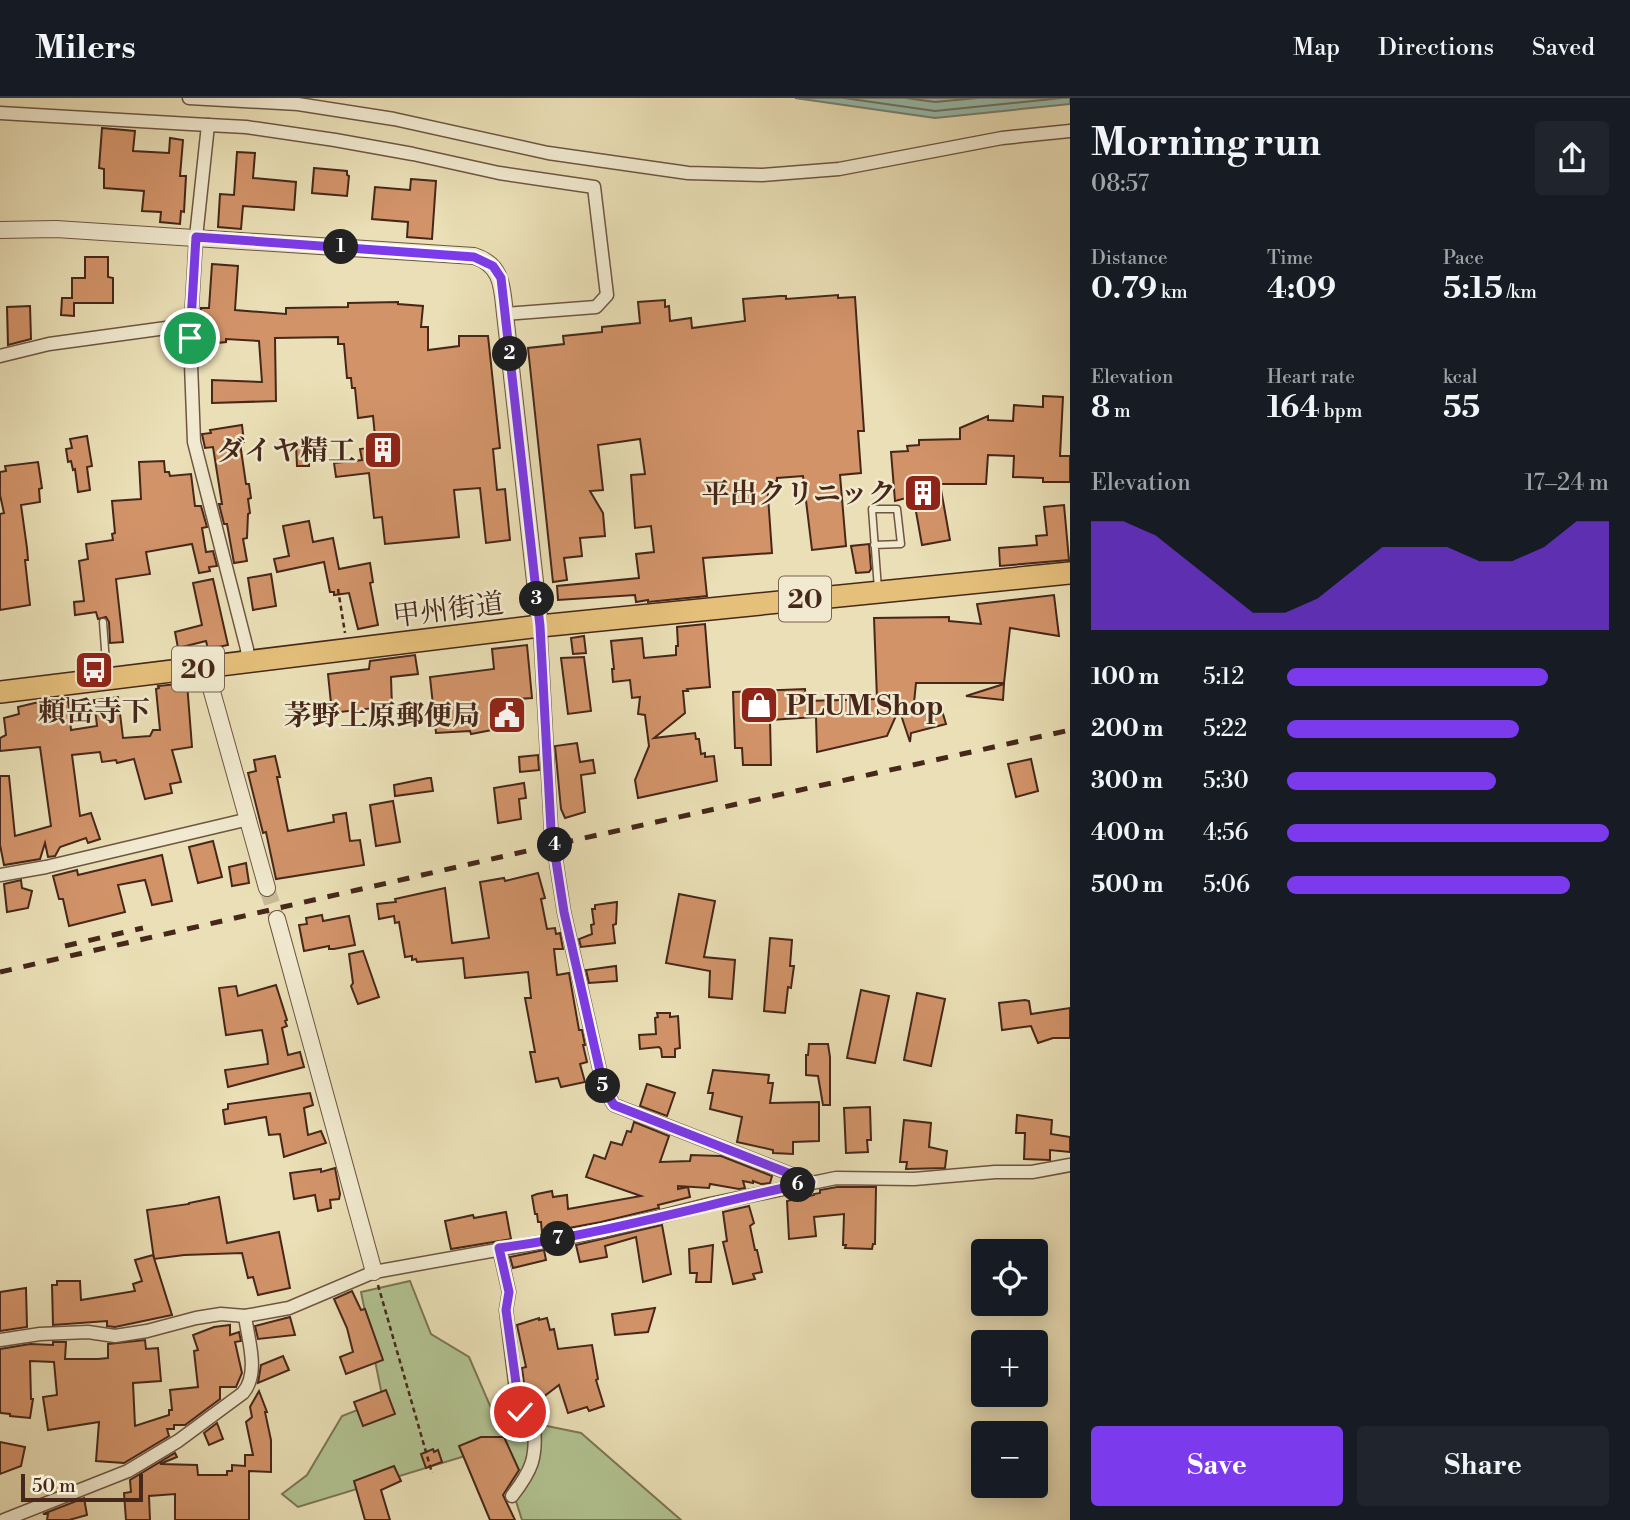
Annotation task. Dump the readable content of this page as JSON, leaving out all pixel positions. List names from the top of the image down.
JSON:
{
  "streets": {
    "highway": ["20", "甲州街道"]
  },
  "places": {
    "building": ["ダイヤ精工", "平出クリニック"],
    "bus stop": ["頼岳寺下"],
    "shop": ["PLUM Shop"],
    "public building": ["茅野上原郵便局"]
  },
  "scale_bar": "50 m",
  "page": {
    "header": "Milers",
    "nav": ["Map", "Directions", "Saved"],
    "heading": ["Morning run", "08:57"],
    "stats": [
      ["Distance", "0.79 km"],
      ["Time", "4:09"],
      ["Pace", "5:15 /km"],
      ["Elevation", "8 m"],
      ["Heart rate", "164 bpm"],
      ["kcal", "55"]
    ],
    "pins": [
      "1",
      "2",
      "3",
      "4",
      "5",
      "6",
      "7"
    ],
    "chart": ["Elevation", "17–24 m"],
    "list": [
      {
        "name": "100 m",
        "note": "5:12"
      },
      {
        "name": "200 m",
        "note": "5:22"
      },
      {
        "name": "300 m",
        "note": "5:30"
      },
      {
        "name": "400 m",
        "note": "4:56"
      },
      {
        "name": "500 m",
        "note": "5:06"
      }
    ],
    "map_buttons": ["+", "−"],
    "buttons": ["Save", "Share"],
    "scale": "50 m"
  }
}
